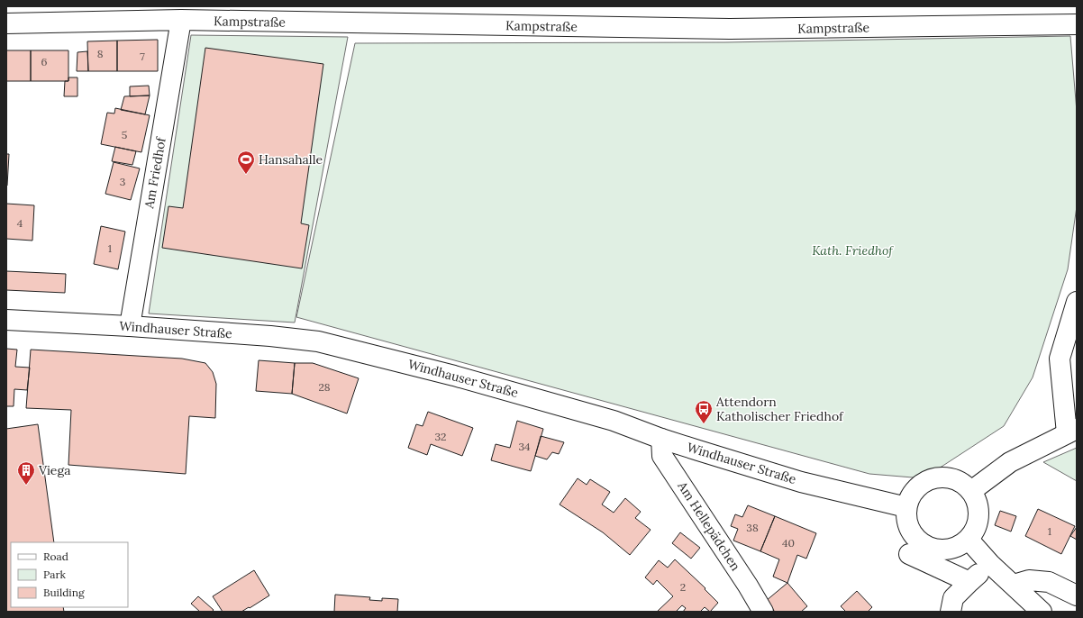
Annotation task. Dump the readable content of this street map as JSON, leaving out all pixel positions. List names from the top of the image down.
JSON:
{
  "streets": {
    "street": [
      "Kampstraße",
      "Am Friedhof",
      "Windhauser Straße",
      "Am Hellepädchen"
    ]
  },
  "crossings": [
    ["Kampstraße", "Am Friedhof"],
    ["Am Friedhof", "Windhauser Straße"],
    ["Windhauser Straße", "Am Hellepädchen"]
  ],
  "parks": ["Kath. Friedhof"],
  "places": {
    "sports": ["Hansahalle"],
    "bus stop": ["Attendorn Katholischer Friedhof"],
    "building": ["Viega"]
  },
  "house_numbers": [
    "8",
    "7",
    "6",
    "5",
    "3",
    "4",
    "1",
    "28",
    "32",
    "34",
    "38",
    "1",
    "40",
    "2"
  ],
  "legend": ["Road", "Park", "Building"]
}
